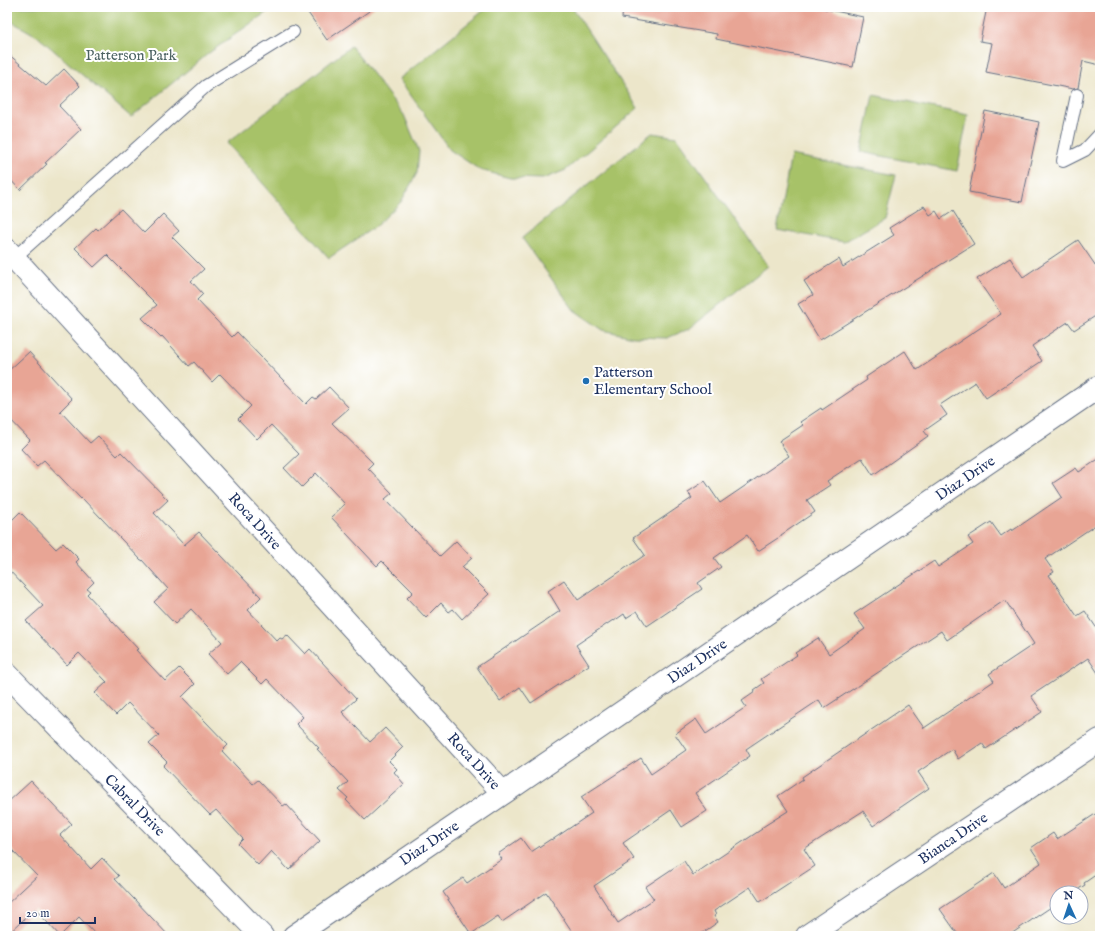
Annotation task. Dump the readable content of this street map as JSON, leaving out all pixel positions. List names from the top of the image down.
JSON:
{
  "streets": {
    "street": [
      "Diaz Drive",
      "Roca Drive",
      "Cabral Drive",
      "Bianca Drive"
    ]
  },
  "crossings": [
    ["Diaz Drive", "Roca Drive"]
  ],
  "parks": ["Patterson Park"],
  "places": ["Patterson Elementary School"],
  "scale_bar": "20 m",
  "north": "top"
}
